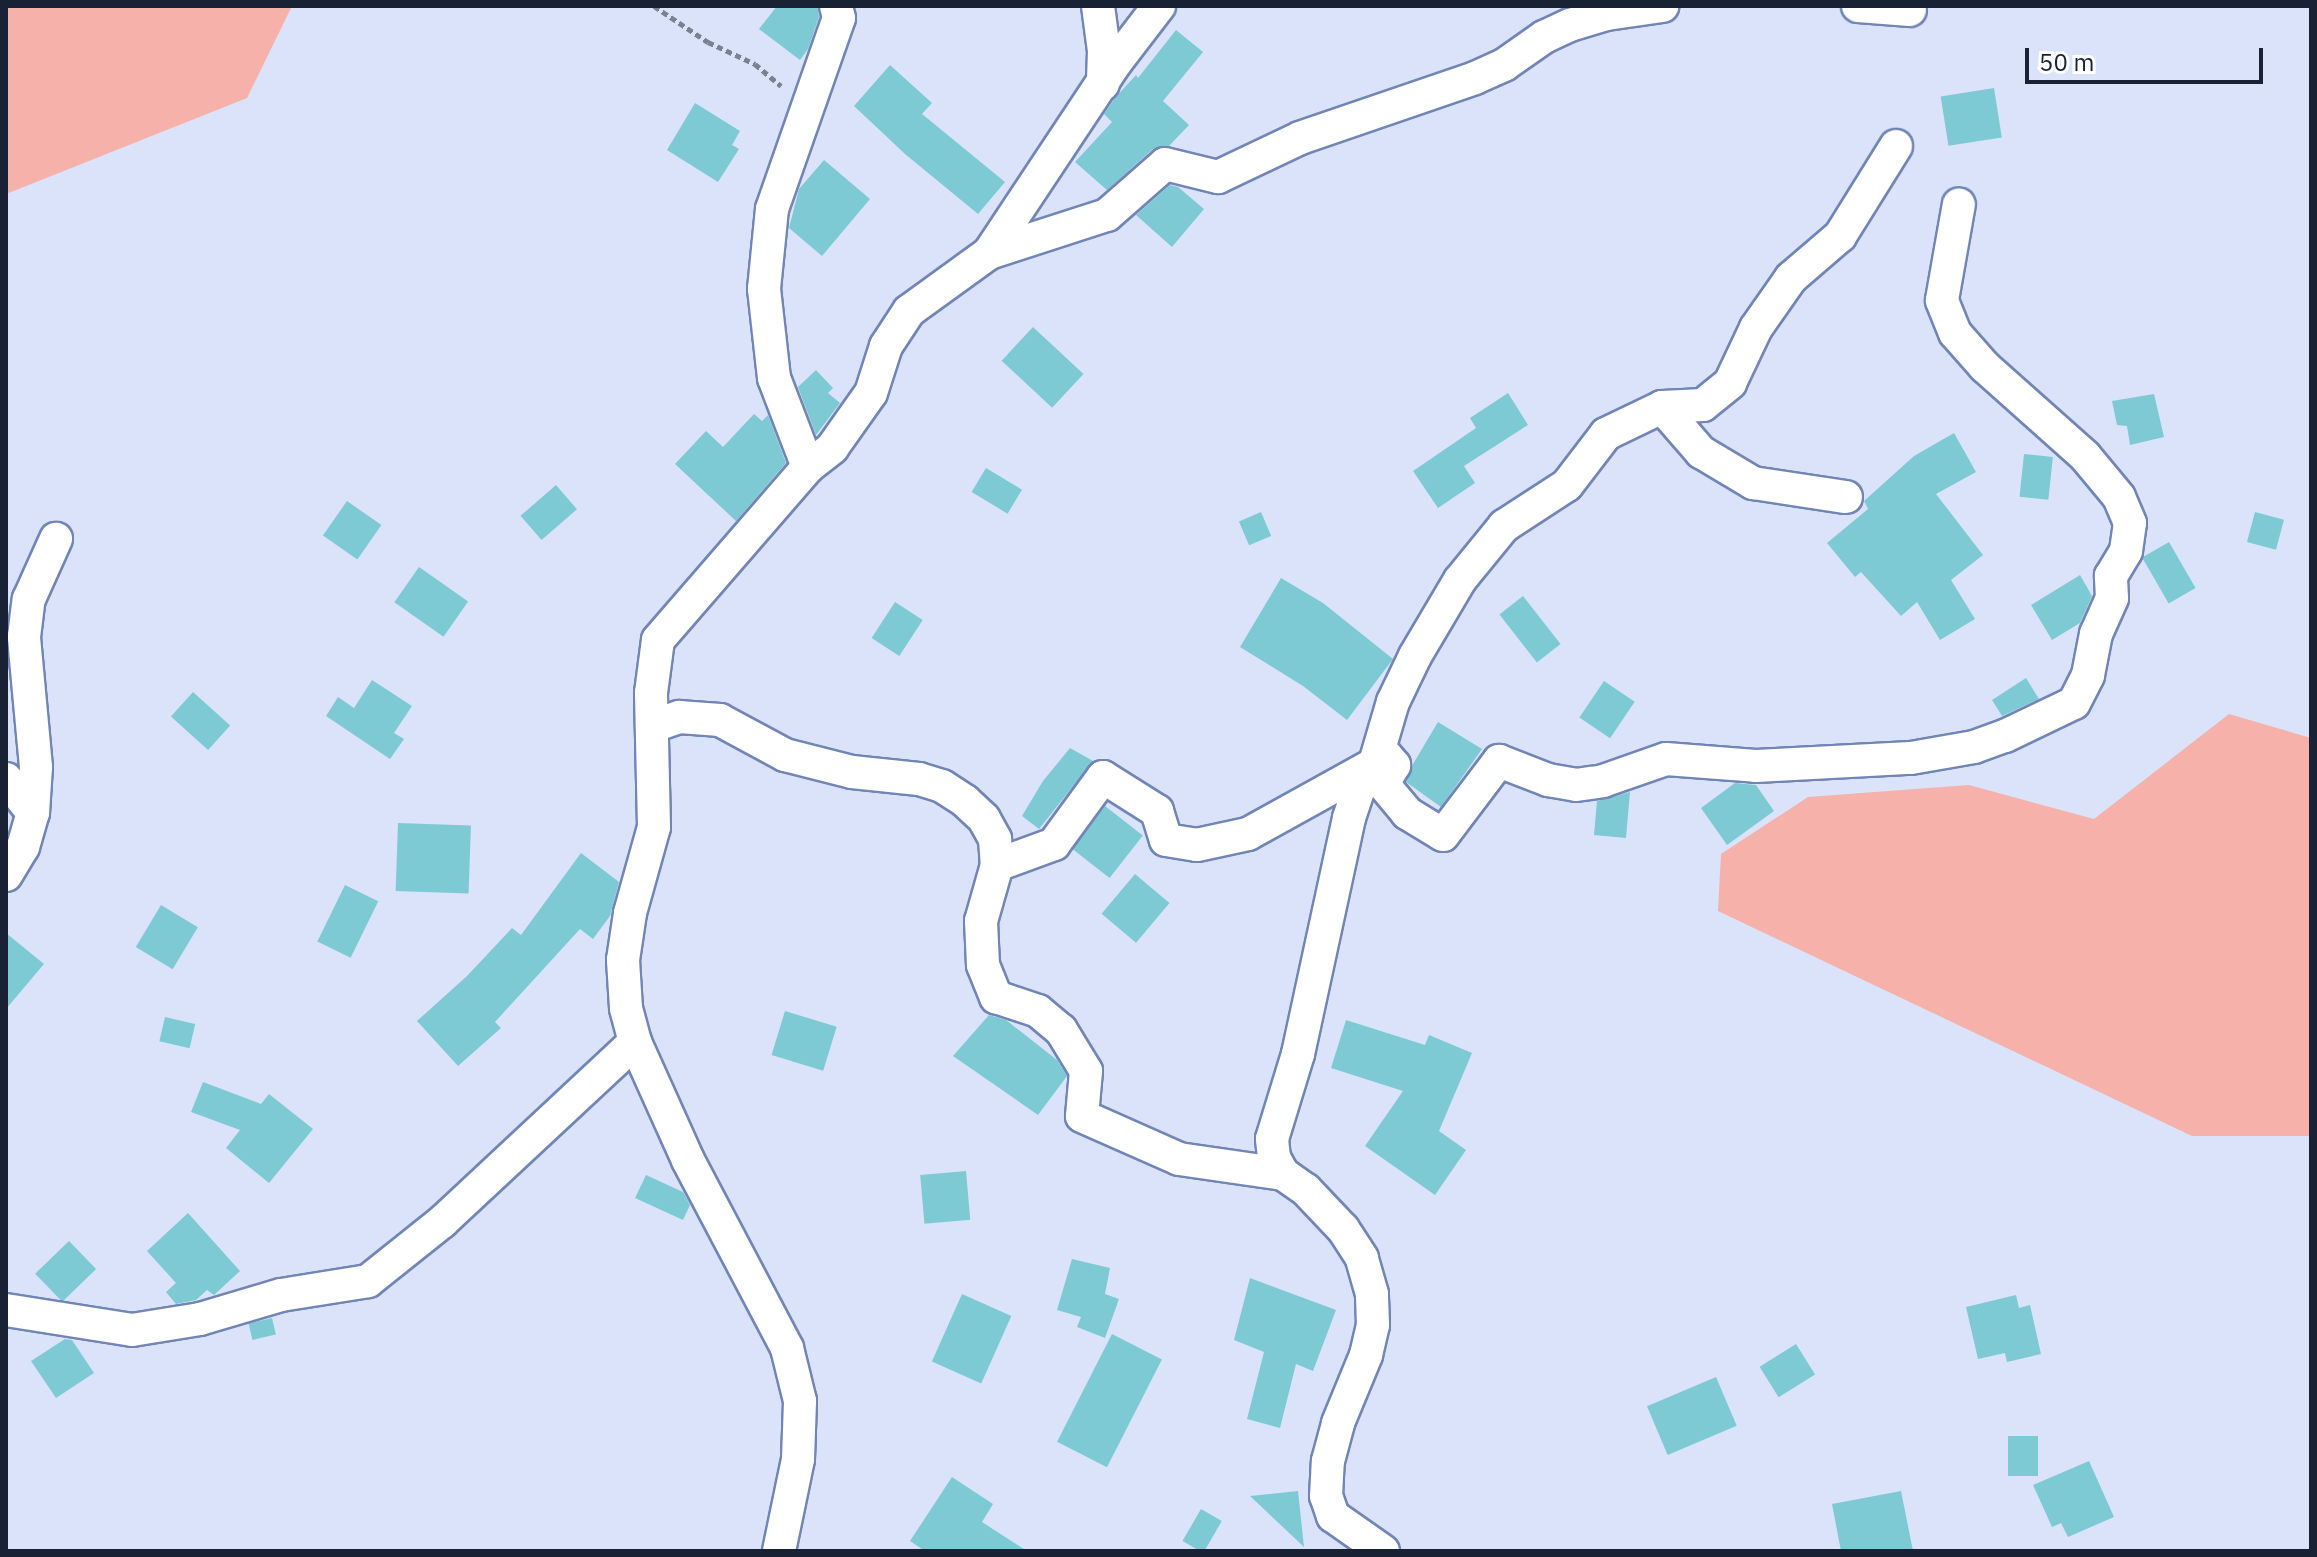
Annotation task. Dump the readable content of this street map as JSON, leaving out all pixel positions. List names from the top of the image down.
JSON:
{
  "scale_bar": "50 m"
}
